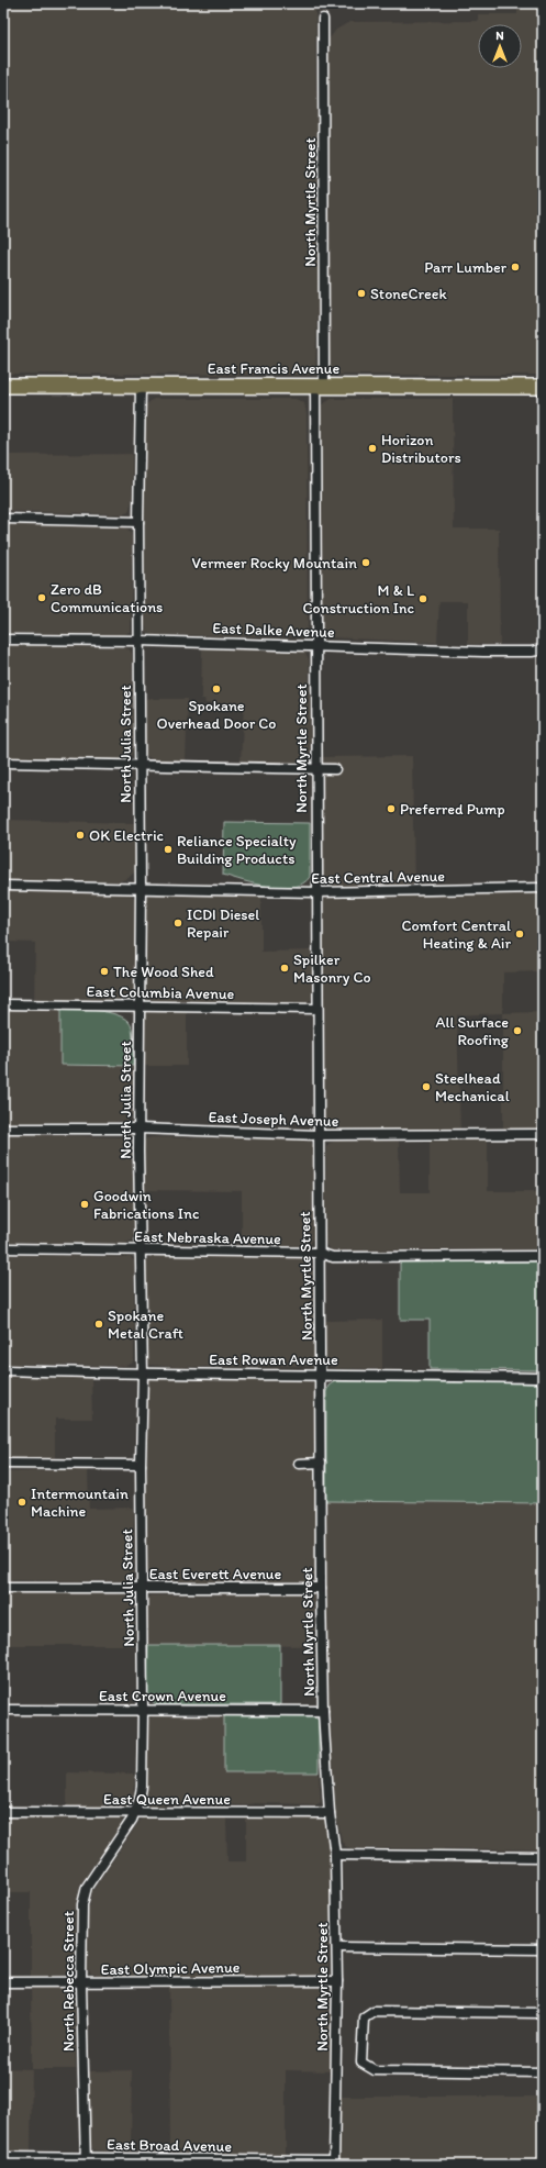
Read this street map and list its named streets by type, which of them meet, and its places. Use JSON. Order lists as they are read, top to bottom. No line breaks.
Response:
{"streets":{"main road":["East Francis Avenue"],"street":["North Myrtle Street","East Dalke Avenue","North Julia Street","East Central Avenue","East Columbia Avenue","East Joseph Avenue","East Nebraska Avenue","East Rowan Avenue","East Everett Avenue","East Crown Avenue","East Queen Avenue","East Olympic Avenue","North Rebecca Street","East Broad Avenue"]},"crossings":[["North Myrtle Street","East Francis Avenue"],["North Myrtle Street","East Dalke Avenue"],["North Myrtle Street","East Central Avenue"],["North Myrtle Street","East Columbia Avenue"],["North Myrtle Street","East Joseph Avenue"],["North Myrtle Street","East Nebraska Avenue"],["North Myrtle Street","East Rowan Avenue"],["North Myrtle Street","East Everett Avenue"],["North Myrtle Street","East Crown Avenue"],["North Myrtle Street","East Queen Avenue"],["North Myrtle Street","East Olympic Avenue"],["North Myrtle Street","East Broad Avenue"],["East Francis Avenue","North Julia Street"],["East Dalke Avenue","North Julia Street"],["North Julia Street","East Central Avenue"],["North Julia Street","East Columbia Avenue"],["North Julia Street","East Joseph Avenue"],["North Julia Street","East Nebraska Avenue"],["North Julia Street","East Rowan Avenue"],["North Julia Street","East Everett Avenue"],["North Julia Street","East Crown Avenue"],["North Julia Street","East Queen Avenue"],["North Julia Street","North Rebecca Street"],["East Queen Avenue","North Rebecca Street"],["East Olympic Avenue","North Rebecca Street"],["North Rebecca Street","East Broad Avenue"]],"places":["Parr Lumber","StoneCreek","Horizon Distributors","Vermeer Rocky Mountain","Zero dB Communications","M & L Construction Inc","Spokane Overhead Door Co","Preferred Pump","OK Electric","Reliance Specialty Building Products","ICDI Diesel Repair","Comfort Central Heating & Air","Spilker Masonry Co","The Wood Shed","All Surface Roofing","Steelhead Mechanical","Goodwin Fabrications Inc","Spokane Metal Craft","Intermountain Machine"],"north":"top"}
